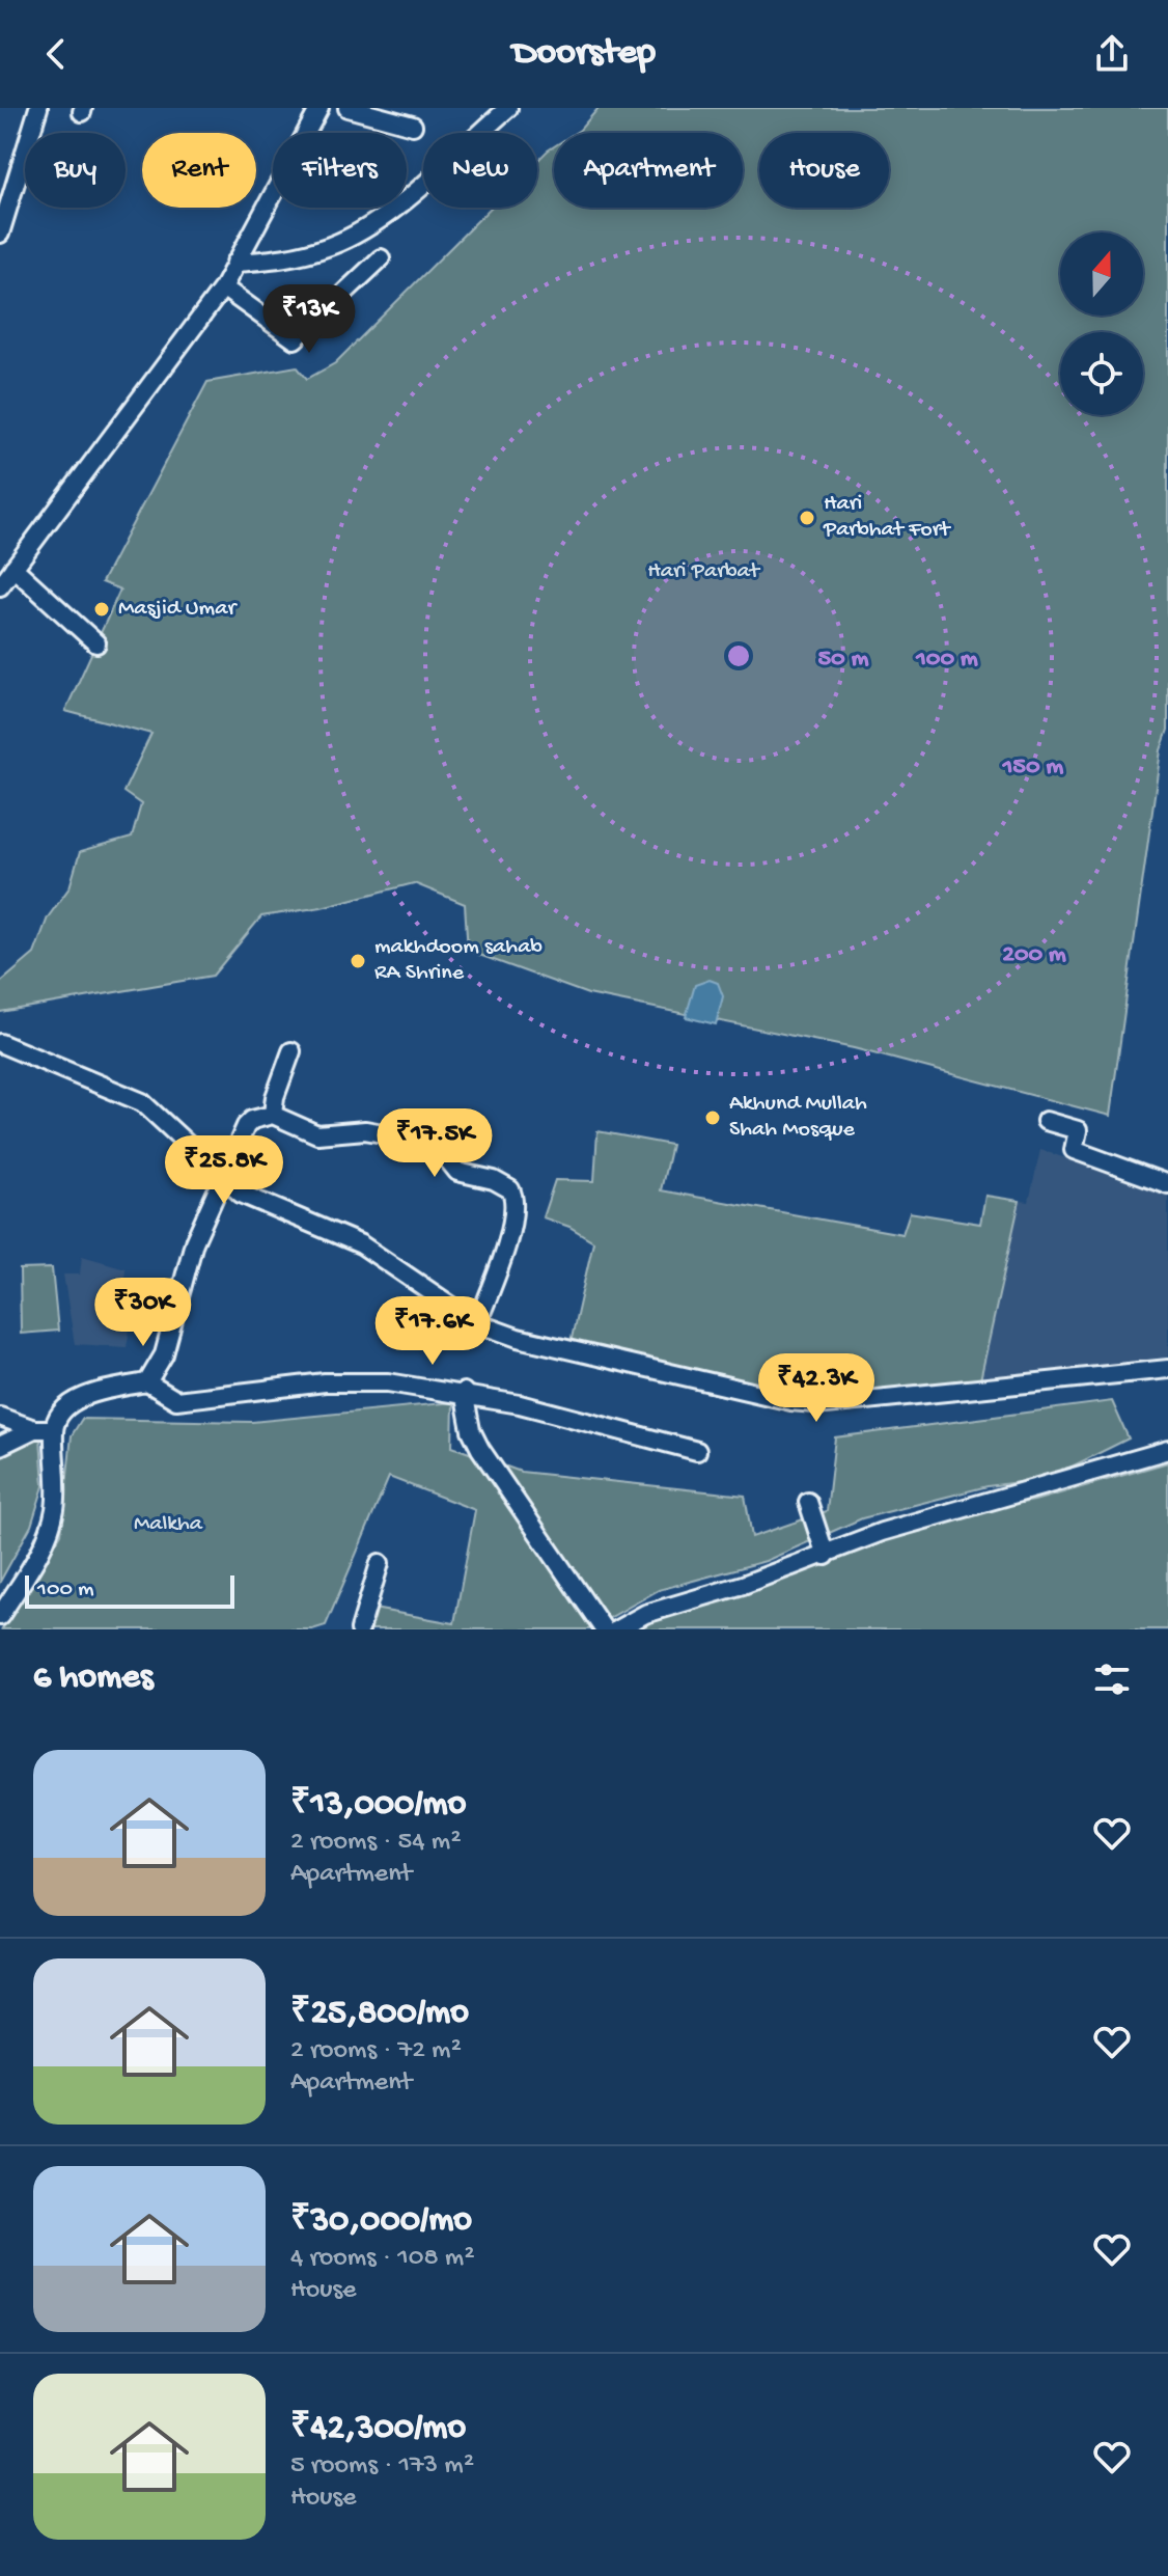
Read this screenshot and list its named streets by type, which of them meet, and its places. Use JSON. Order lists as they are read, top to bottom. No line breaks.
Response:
{"parks":["Hari Parbat","Malkha"],"places":["Hari Parbhat Fort","Masjid Umar","makhdoom sahab RA Shrine","Akhund Mullah Shah Mosque"],"scale_bar":"100 m","north":"top","page":{"header":"Doorstep","chip":["Buy","Rent","Filters","New","Apartment","House"],"price":["₹13K","₹17.5K","₹25.8K","₹30K","₹17.6K","₹42.3K"],"scale":"100 m","heading":"6 homes","list":[{"name":"₹13,000/mo","note":"2 rooms · 54 m² · Apartment"},{"name":"₹25,800/mo","note":"2 rooms · 72 m² · Apartment"},{"name":"₹30,000/mo","note":"4 rooms · 108 m² · House"},{"name":"₹42,300/mo","note":"5 rooms · 173 m² · House"}]},"rings":["50 m","100 m","150 m","200 m"]}
